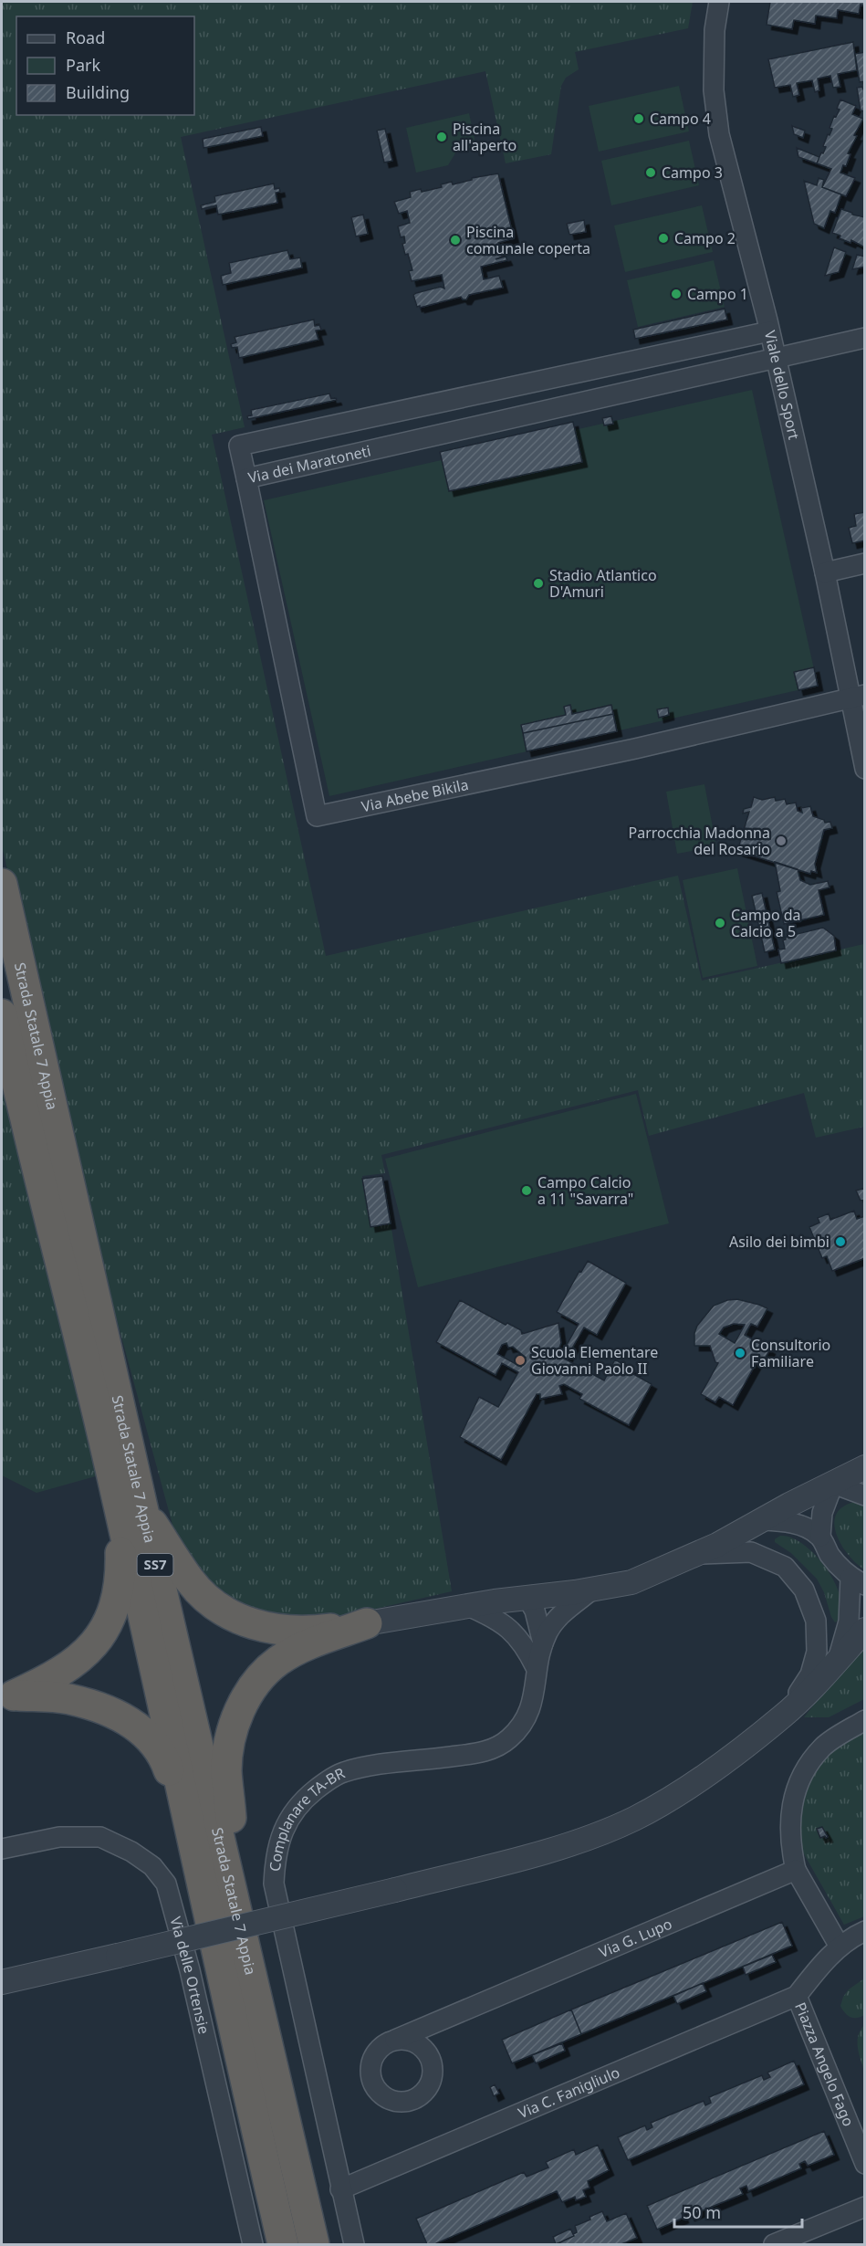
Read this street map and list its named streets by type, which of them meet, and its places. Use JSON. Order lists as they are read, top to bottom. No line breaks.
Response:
{"streets":{"highway":["Strada Statale 7 Appia","SS7"],"street":["Viale dello Sport","Via dei Maratoneti","Via Abebe Bikila","Complanare TA-BR","Via G. Lupo","Via delle Ortensie","Piazza Angelo Fago","Via C. Fanigliulo"]},"crossings":[["Viale dello Sport","Via dei Maratoneti"],["Viale dello Sport","Via Abebe Bikila"],["Via dei Maratoneti","Via Abebe Bikila"],["Complanare TA-BR","Via C. Fanigliulo"],["Piazza Angelo Fago","Via C. Fanigliulo"]],"places":["Campo 4","Piscina all'aperto","Campo 3","Campo 2","Piscina comunale coperta","Campo 1","Stadio Atlantico D'Amuri","Parrocchia Madonna del Rosario","Campo da Calcio a 5","Campo Calcio a 11 \"Savarra\"","Asilo dei bimbi","Consultorio Familiare","Scuola Elementare Giovanni Paolo II"],"legend":["Road","Park","Building"],"scale_bar":"50 m"}
